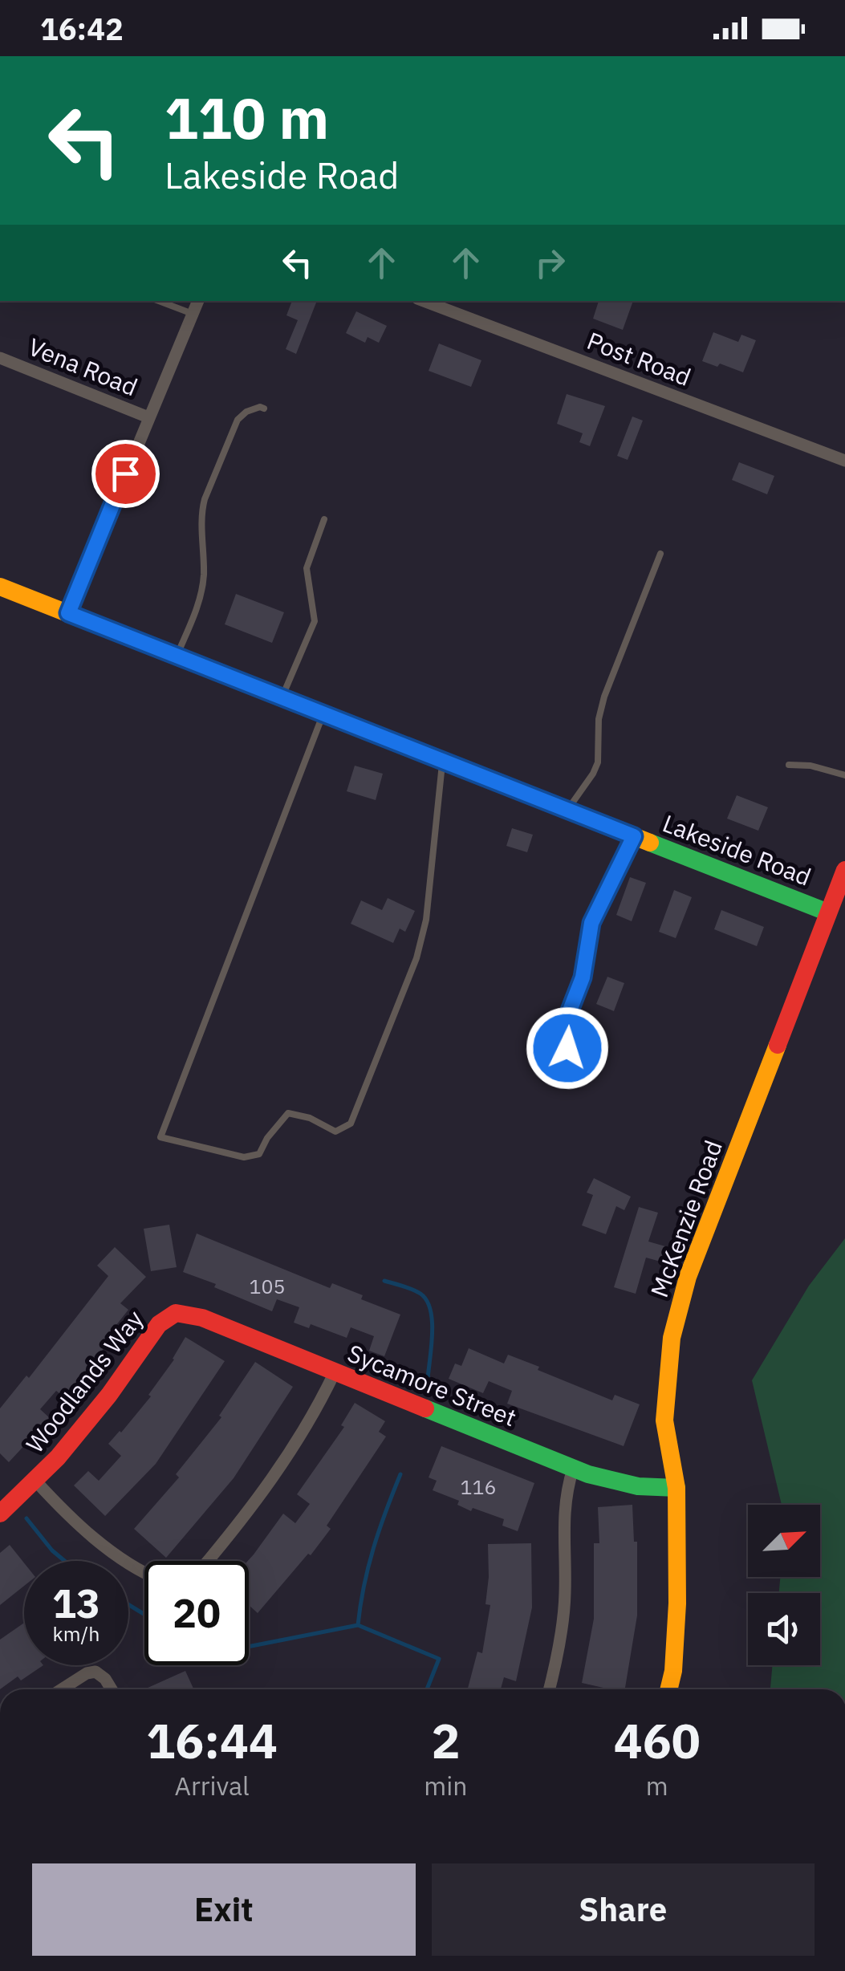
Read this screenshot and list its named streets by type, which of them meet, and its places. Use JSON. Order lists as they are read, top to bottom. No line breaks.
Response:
{"streets":{"street":["Post Road","Vena Road","Lakeside Road","McKenzie Road","Woodlands Way","Sycamore Street"]},"crossings":[["Lakeside Road","McKenzie Road"],["McKenzie Road","Sycamore Street"],["Woodlands Way","Sycamore Street"]],"house_numbers":["105","116"],"north":"top right","page":{"status":"16:42","turn":["110 m","Lakeside Road"],"speed":"13 km/h","limit":"20","eta":["16:44","Arrival","2","min","460","m"],"buttons":["Exit","Share"]}}
